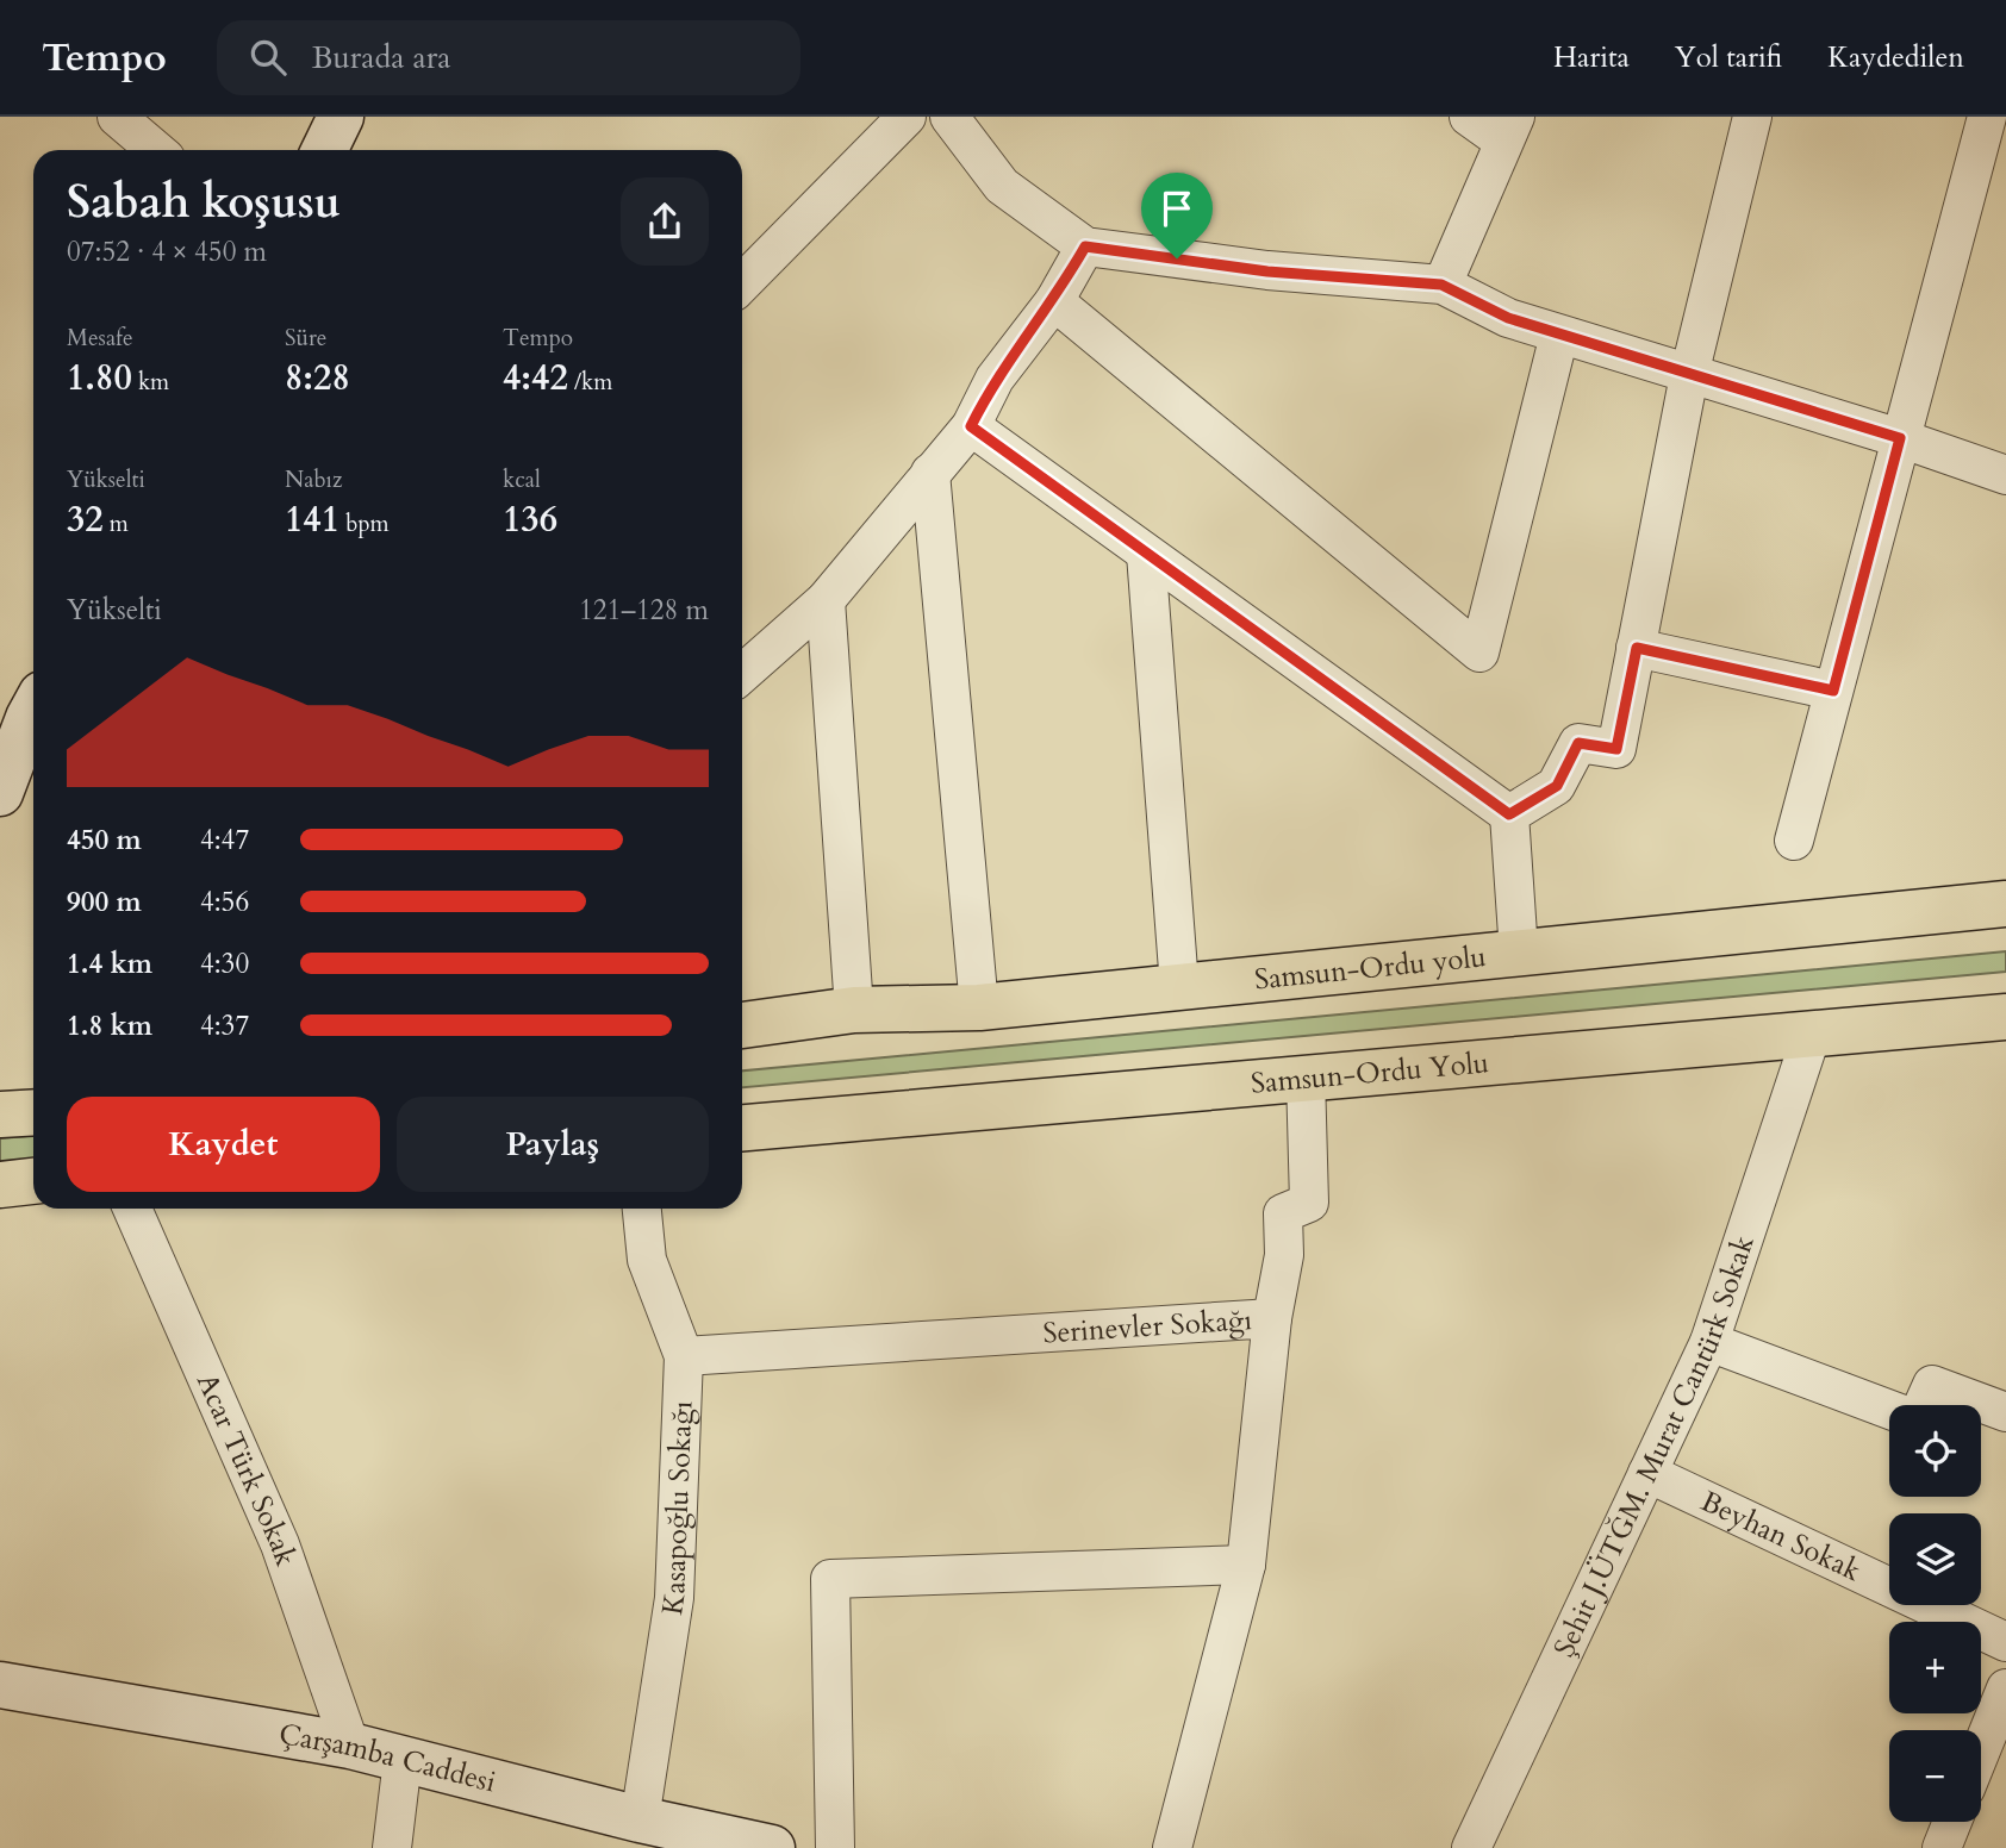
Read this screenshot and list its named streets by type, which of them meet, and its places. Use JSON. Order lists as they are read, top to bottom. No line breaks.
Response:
{"streets":{"highway":["Samsun-Ordu yolu","Samsun-Ordu Yolu"],"main road":["Çarşamba Caddesi"],"street":["Serinevler Sokağı","Şehit J.ÜTĞM. Murat Cantürk Sokak","Acar Türk Sokak","Kasapoğlu Sokağı","Beyhan Sokak"]},"crossings":[["Samsun-Ordu Yolu","Şehit J.ÜTĞM. Murat Cantürk Sokak"],["Serinevler Sokağı","Kasapoğlu Sokağı"],["Şehit J.ÜTĞM. Murat Cantürk Sokak","Beyhan Sokak"],["Acar Türk Sokak","Çarşamba Caddesi"],["Kasapoğlu Sokağı","Çarşamba Caddesi"]],"page":{"header":"Tempo","search":"Burada ara","nav":["Harita","Yol tarifi","Kaydedilen"],"heading":["Sabah koşusu","07:52 · 4 × 450 m"],"stats":[["Mesafe","1.80 km"],["Süre","8:28"],["Tempo","4:42 /km"],["Yükselti","32 m"],["Nabız","141 bpm"],["kcal","136"]],"chart":["Yükselti","121–128 m"],"list":[{"name":"450 m","note":"4:47"},{"name":"900 m","note":"4:56"},{"name":"1.4 km","note":"4:30"},{"name":"1.8 km","note":"4:37"}],"buttons":["Kaydet","Paylaş"],"map_buttons":["+","−"]}}
